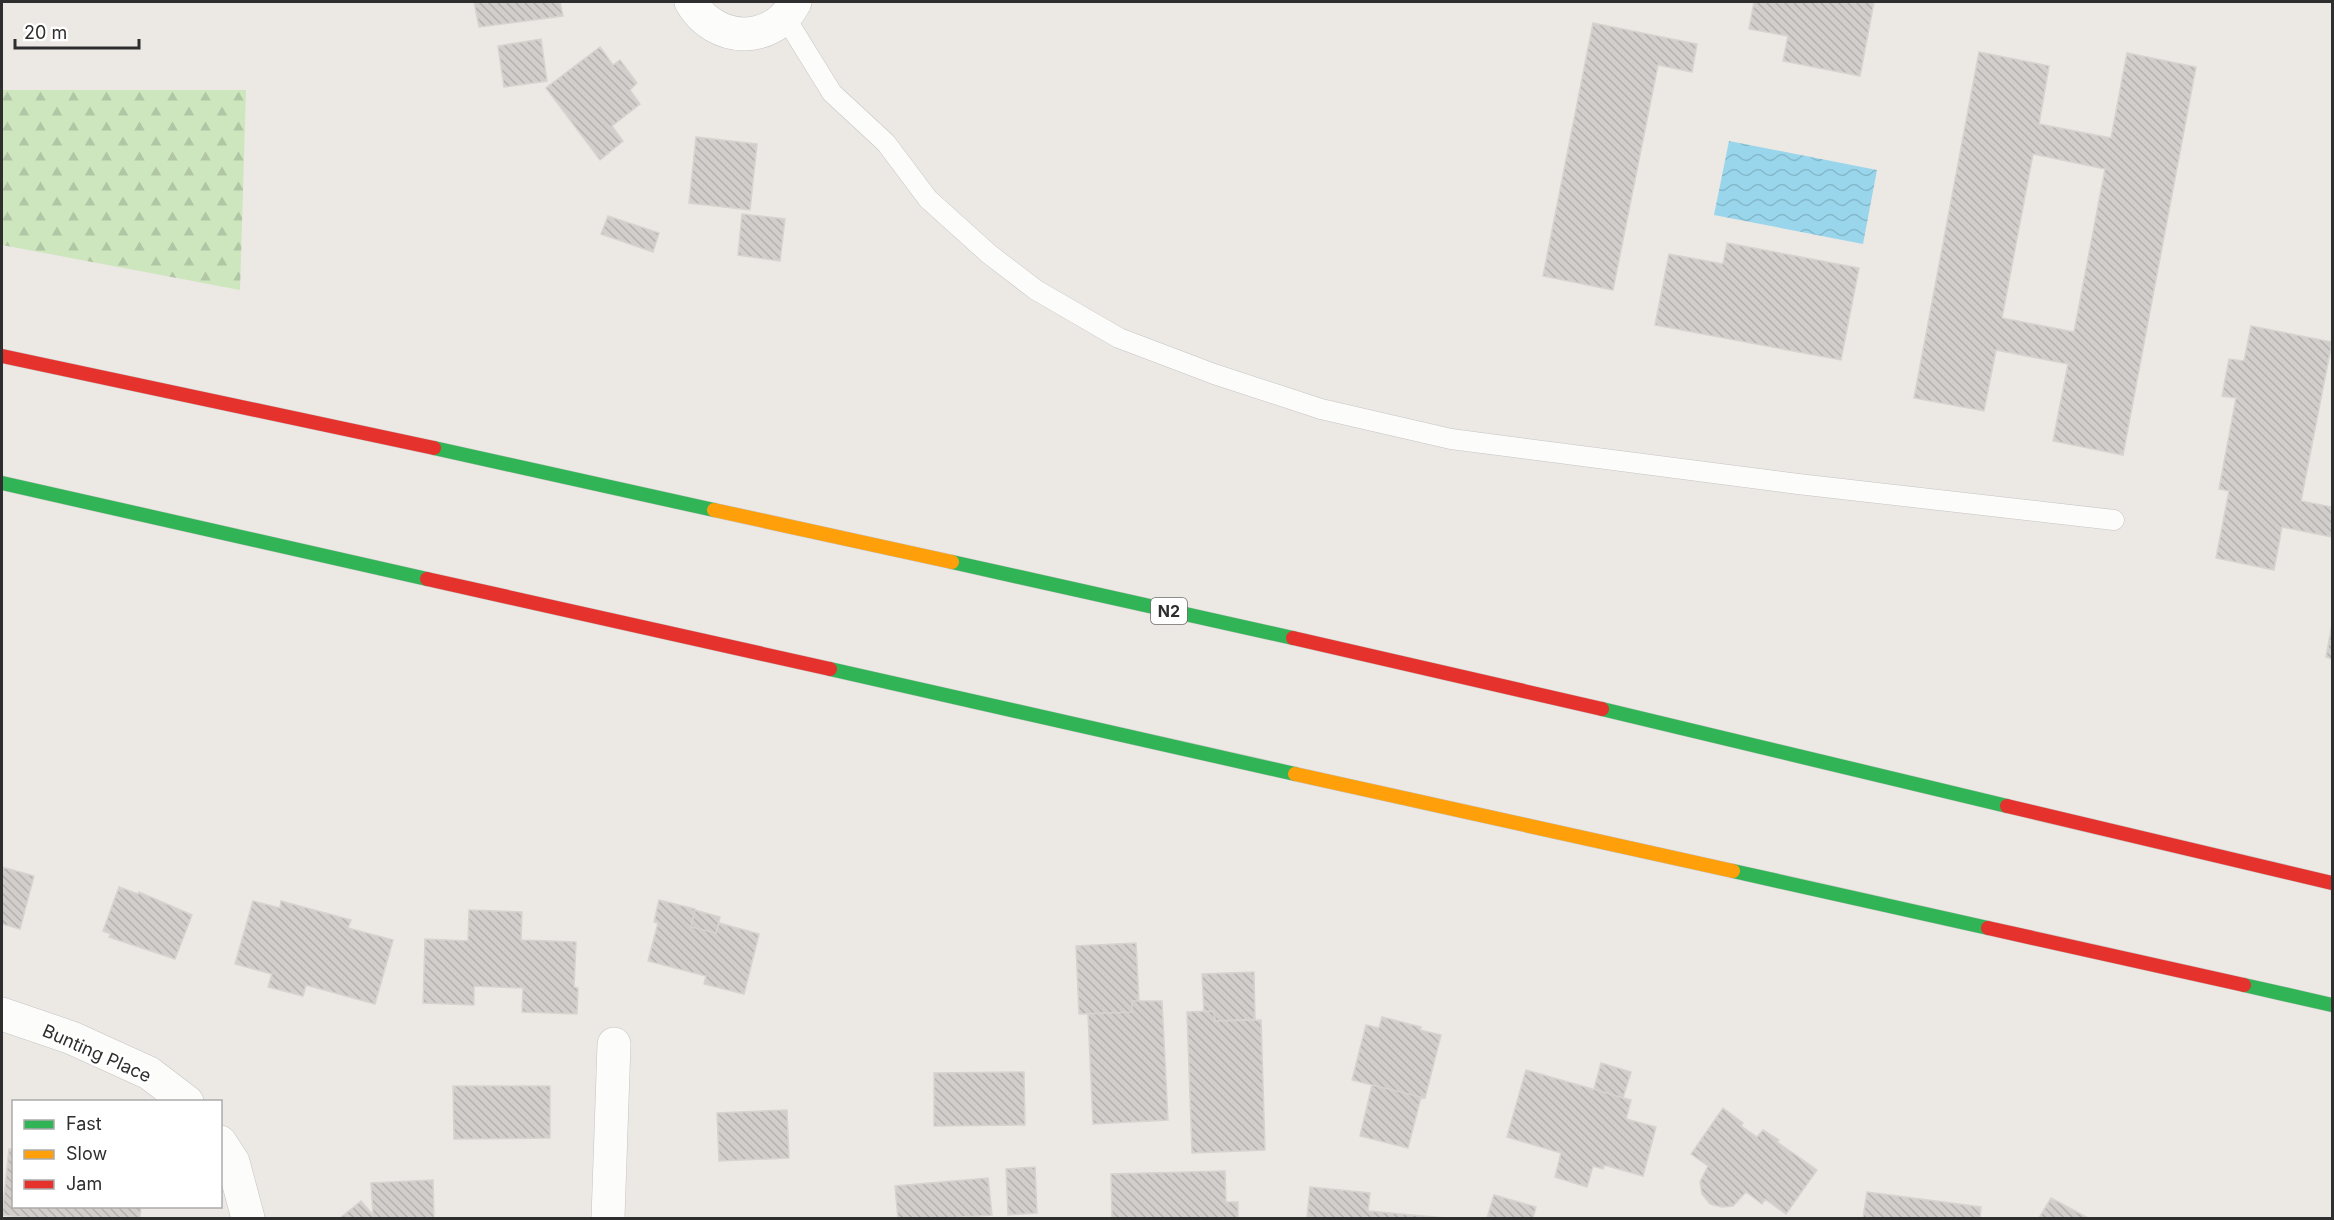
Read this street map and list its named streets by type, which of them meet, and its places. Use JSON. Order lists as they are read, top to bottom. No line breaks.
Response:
{"streets":{"highway":["N2"],"street":["Bunting Place"]},"legend":["Fast","Slow","Jam"],"scale_bar":"20 m"}
